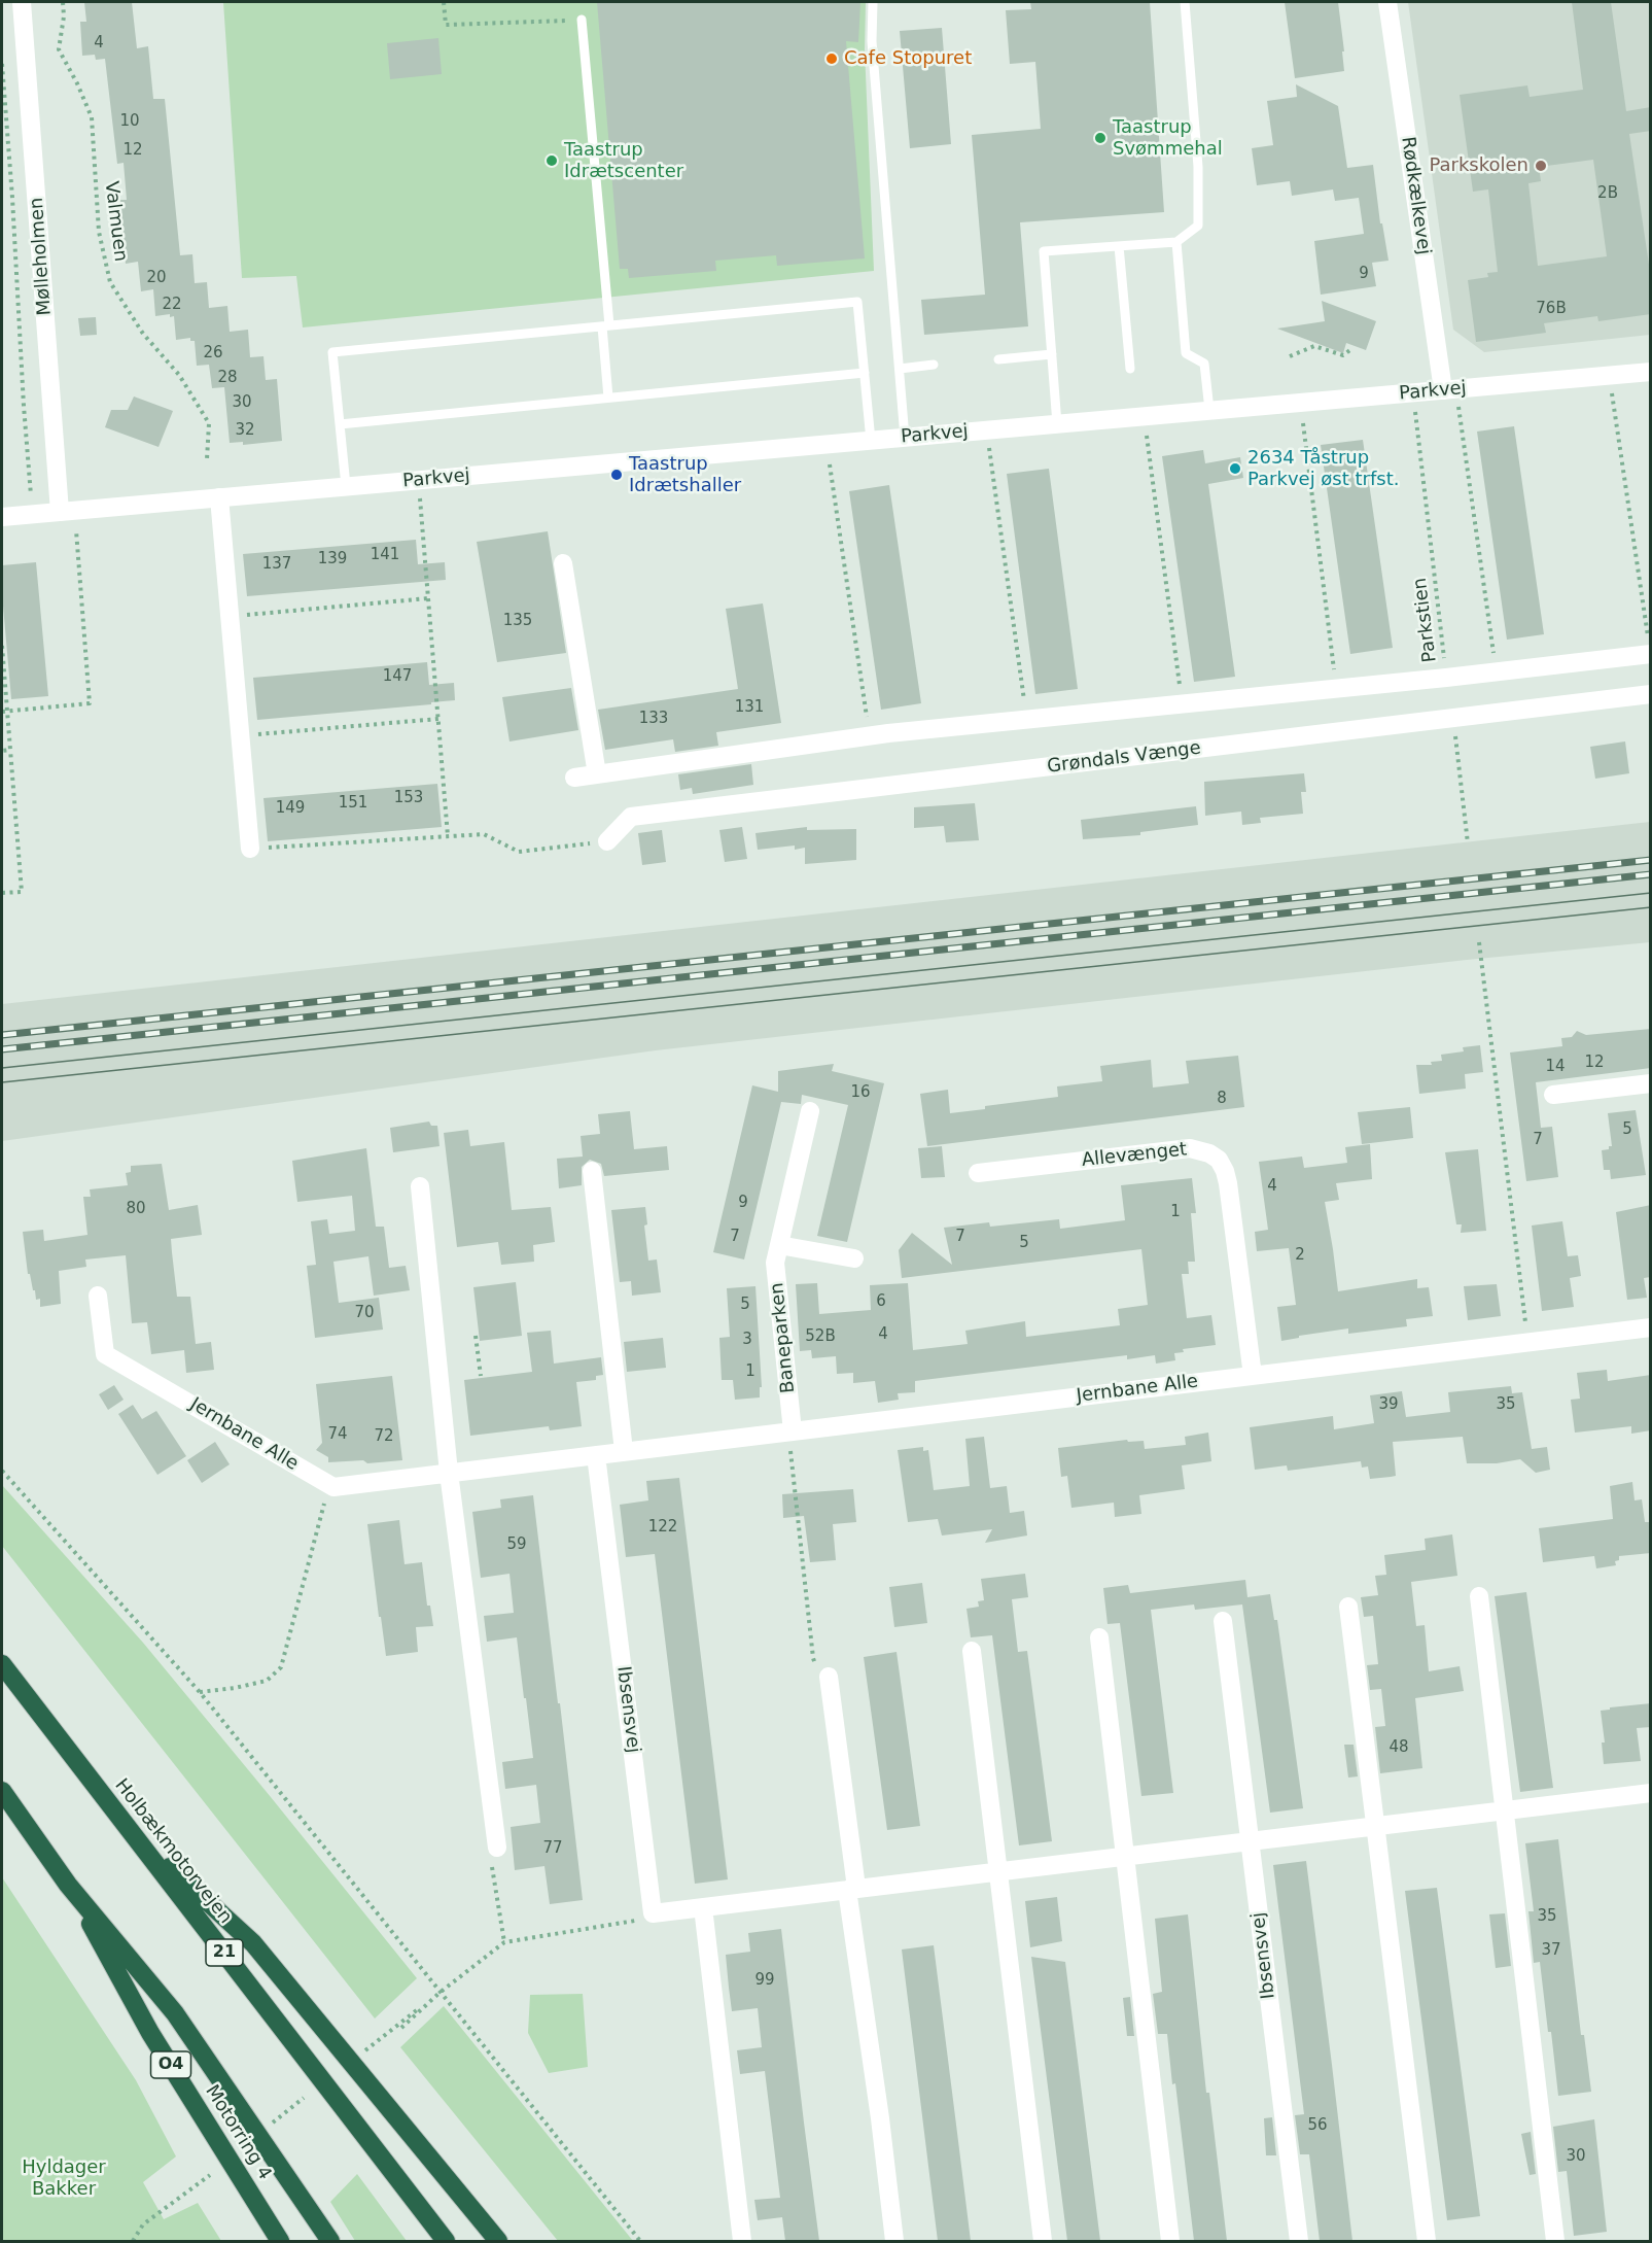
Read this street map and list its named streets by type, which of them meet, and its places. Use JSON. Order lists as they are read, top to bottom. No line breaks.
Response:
{"streets":{"highway":["Holbækmotorvejen","21","O4","Motorring 4"],"street":["Rødkælkevej","Mølleholmen","Parkvej","Grøndals Vænge","Allevænget","Baneparken","Jernbane Alle","Ibsensvej"],"path":["Valmuen","Parkstien"]},"crossings":[["Rødkælkevej","Parkvej"],["Mølleholmen","Parkvej"],["Parkvej","Parkstien"],["Allevænget","Jernbane Alle"],["Baneparken","Jernbane Alle"],["Jernbane Alle","Ibsensvej"]],"parks":["Hyldager Bakker"],"places":["Cafe Stopuret","Taastrup Svømmehal","Taastrup Idrætscenter","Parkskolen","2634 Tåstrup Parkvej øst trfst.","Taastrup Idrætshaller"],"house_numbers":["4","10","12","2B","9","20","22","76B","26","28","30","32","141","139","137","135","147","131","133","153","151","149","12","14","16","8","5","7","4","9","80","1","7","7","5","2","6","5","70","4","52B","3","1","39","35","74","72","122","59","48","77","35","37","99","56","30"]}
